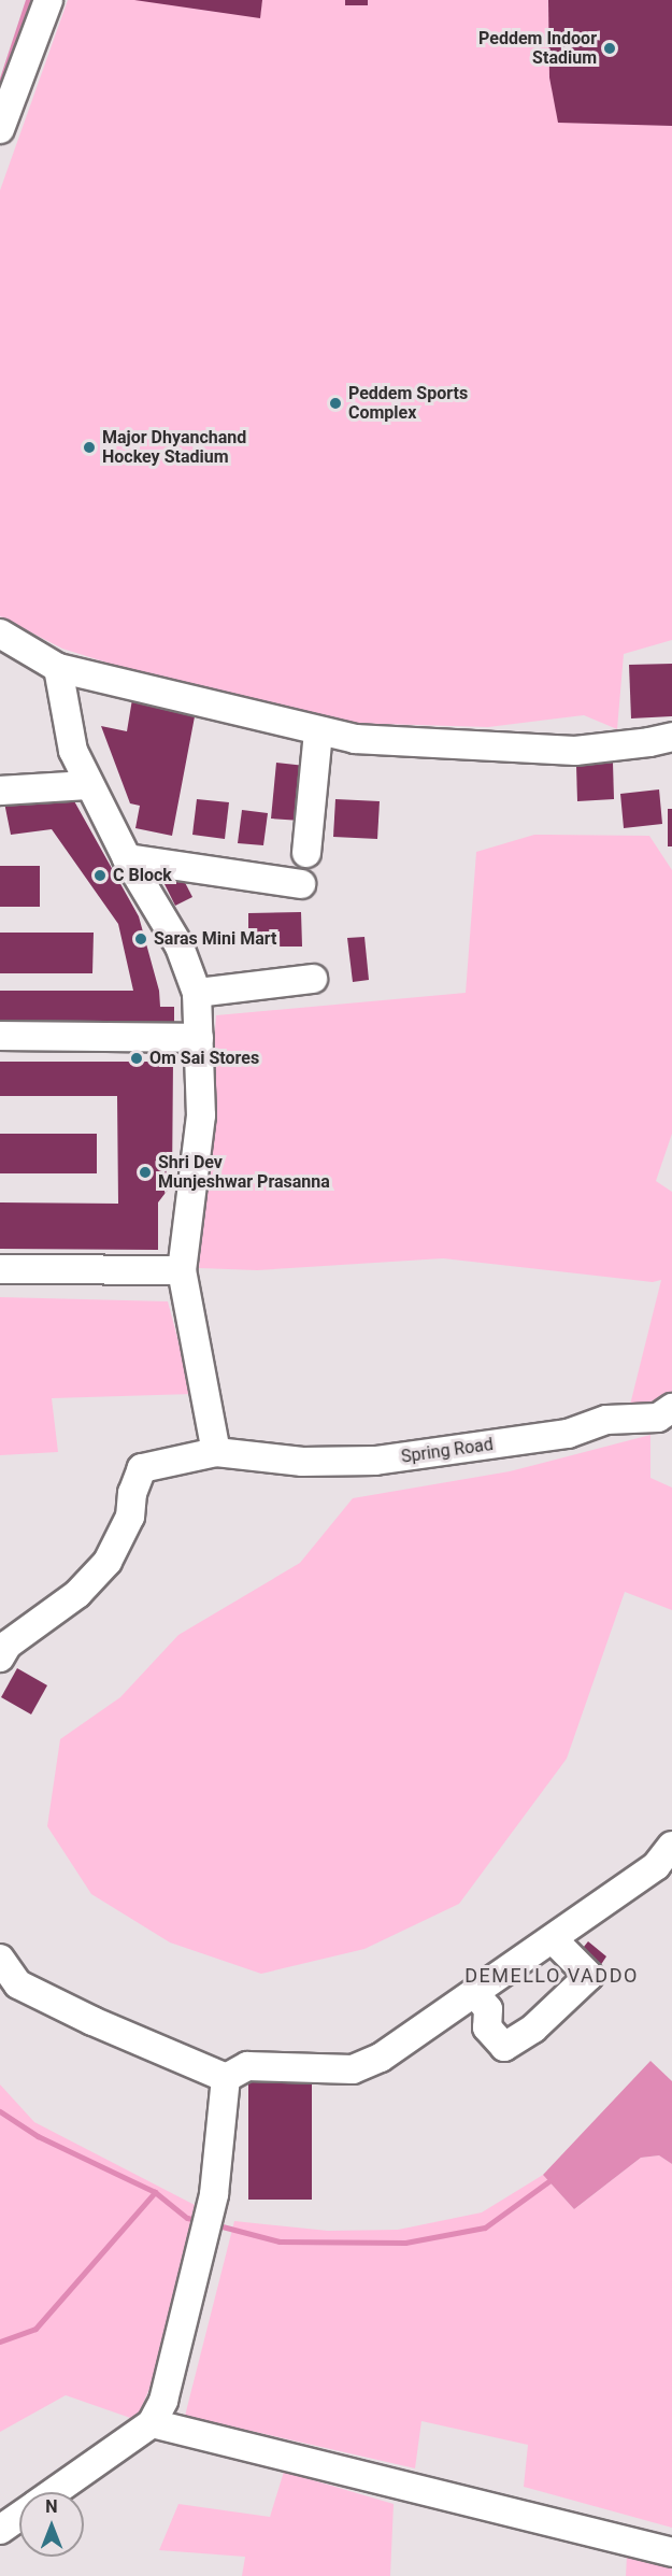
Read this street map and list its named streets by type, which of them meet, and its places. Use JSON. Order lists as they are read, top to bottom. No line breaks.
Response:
{"streets":{"street":["Spring Road"]},"districts":["DEMELLO VADDO"],"places":["Peddem Indoor Stadium","Peddem Sports Complex","Major Dhyanchand Hockey Stadium","C Block","Saras Mini Mart","Om Sai Stores","Shri Dev Munjeshwar Prasanna"],"north":"top"}
